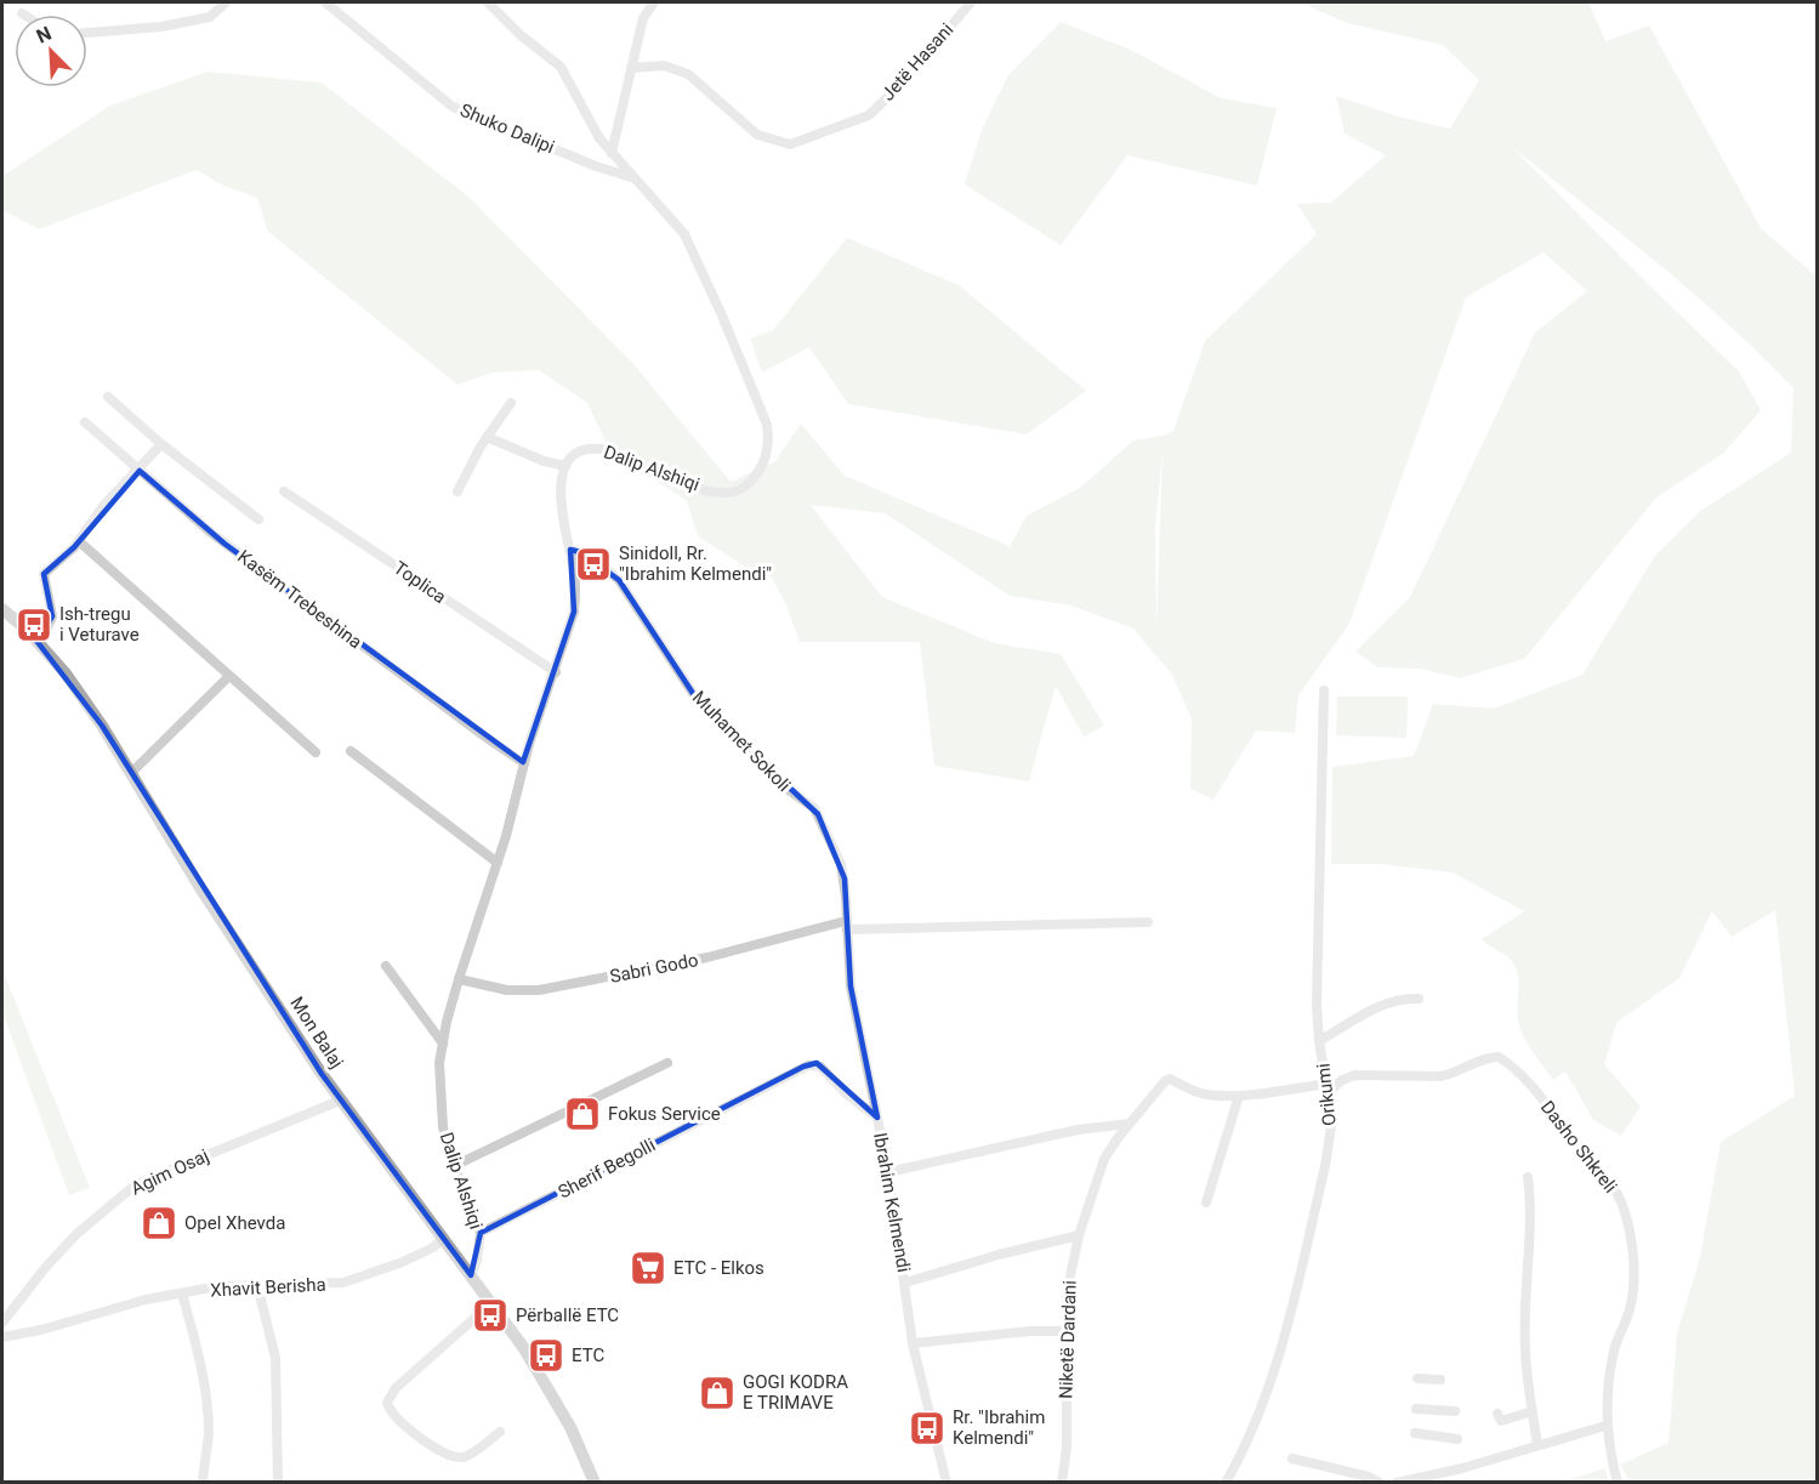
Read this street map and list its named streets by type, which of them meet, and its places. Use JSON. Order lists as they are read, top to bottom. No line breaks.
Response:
{"streets":{"main road":["Mon Balaj"],"street":["Jetë Hasani","Shuko Dalipi","Dalip Alshiqi","Toplica","Kasëm Trebeshina","Muhamet Sokoli","Sabri Godo","Orikumi","Dasho Shkreli","Sherif Begolli","Agim Osaj","Ibrahim Kelmendi","Xhavit Berisha","Niketë Dardani"]},"crossings":[["Shuko Dalipi","Dalip Alshiqi"],["Dalip Alshiqi","Toplica"],["Dalip Alshiqi","Kasëm Trebeshina"],["Dalip Alshiqi","Muhamet Sokoli"],["Dalip Alshiqi","Sabri Godo"],["Dalip Alshiqi","Mon Balaj"],["Dalip Alshiqi","Sherif Begolli"],["Muhamet Sokoli","Sabri Godo"],["Muhamet Sokoli","Ibrahim Kelmendi"],["Sabri Godo","Ibrahim Kelmendi"],["Mon Balaj","Agim Osaj"],["Mon Balaj","Xhavit Berisha"],["Orikumi","Dasho Shkreli"],["Sherif Begolli","Ibrahim Kelmendi"]],"places":{"bus stop":["Sinidoll, Rr. \"Ibrahim Kelmendi\"","Ish-tregu i Veturave","Përballë ETC","ETC","Rr. \"Ibrahim Kelmendi\""],"shop":["Fokus Service","Opel Xhevda","GOGI KODRA E TRIMAVE"],"supermarket":["ETC - Elkos"]},"north":"top left"}
